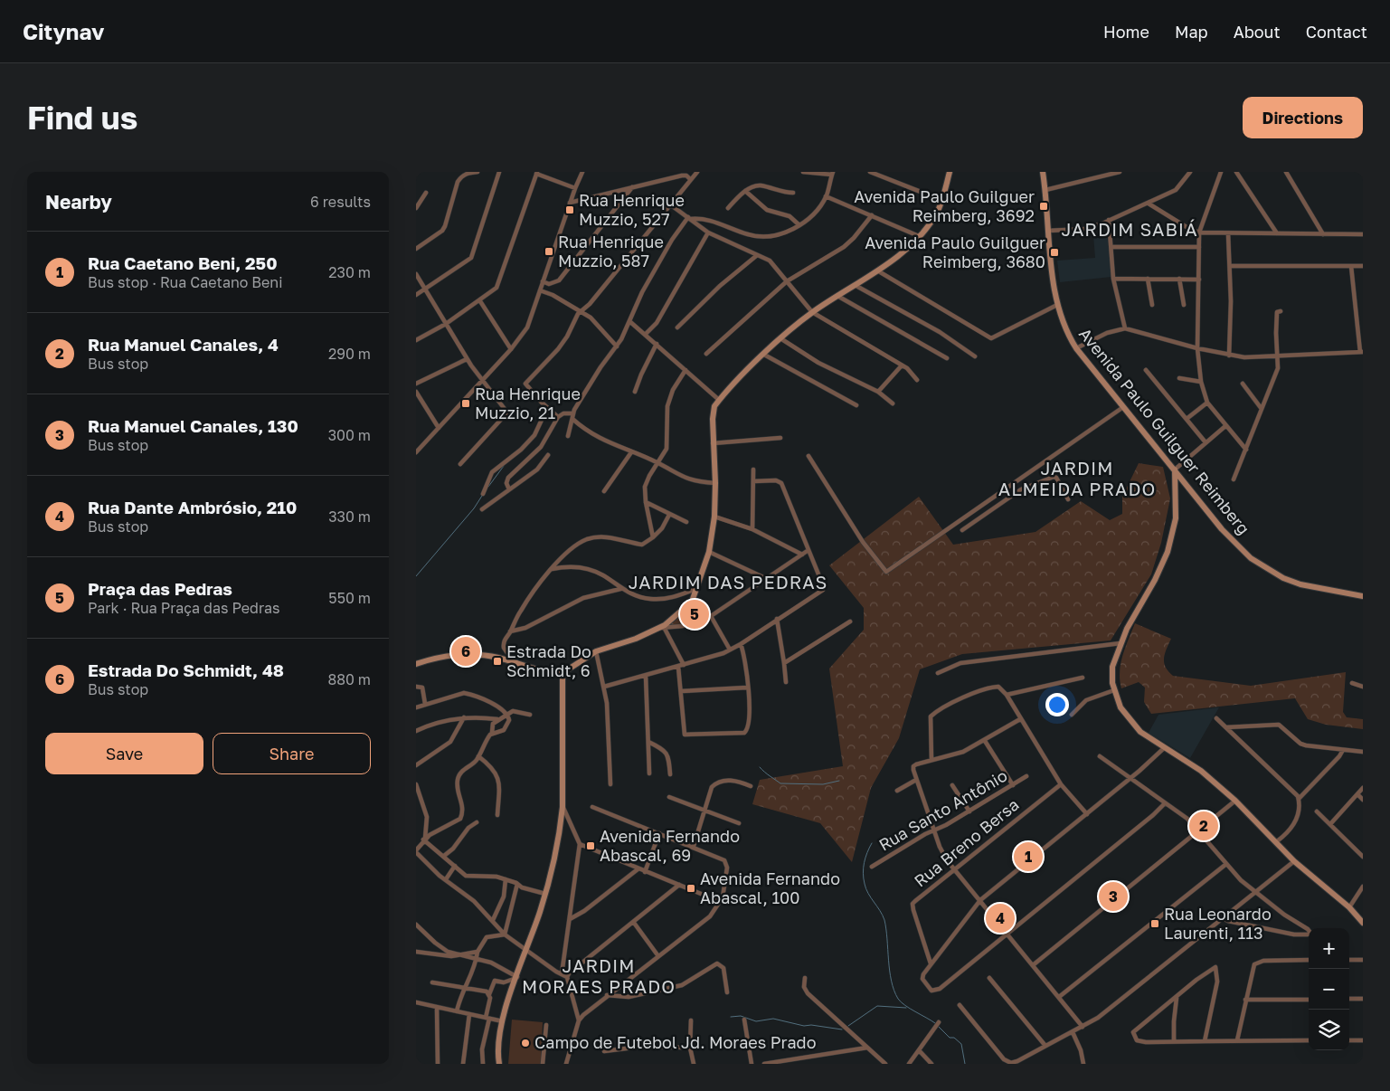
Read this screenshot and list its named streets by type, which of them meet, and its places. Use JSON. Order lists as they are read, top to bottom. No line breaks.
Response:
{"streets":{"main road":["Avenida Paulo Guilguer Reimberg"],"street":["Rua Santo Antônio","Rua Breno Bersa"]},"districts":["JARDIM SABIÁ","JARDIM ALMEIDA PRADO","JARDIM DAS PEDRAS","JARDIM MORAES PRADO"],"places":{"transit":["Avenida Paulo Guilguer Reimberg, 3692","Rua Henrique Muzzio, 527","Rua Henrique Muzzio, 587","Avenida Paulo Guilguer Reimberg, 3680","Rua Henrique Muzzio, 21","Estrada Do Schmidt, 6","Avenida Fernando Abascal, 69","Avenida Fernando Abascal, 100","Rua Leonardo Laurenti, 113"],"other":["Campo de Futebol Jd. Moraes Prado"]},"page":{"header":"Citynav","nav":["Home","Map","About","Contact"],"buttons":["Directions",["Save","Share"]],"title":"Find us","heading":["Nearby","6 results"],"list":[{"mark":"1","name":"Rua Caetano Beni, 250","note":"Bus stop · Rua Caetano Beni","value":"230 m"},{"mark":"2","name":"Rua Manuel Canales, 4","note":"Bus stop","value":"290 m"},{"mark":"3","name":"Rua Manuel Canales, 130","note":"Bus stop","value":"300 m"},{"mark":"4","name":"Rua Dante Ambrósio, 210","note":"Bus stop","value":"330 m"},{"mark":"5","name":"Praça das Pedras","note":"Park · Rua Praça das Pedras","value":"550 m"},{"mark":"6","name":"Estrada Do Schmidt, 48","note":"Bus stop","value":"880 m"}],"pins":["5","6","2","1","3","4"],"map_buttons":["+","−"]}}
